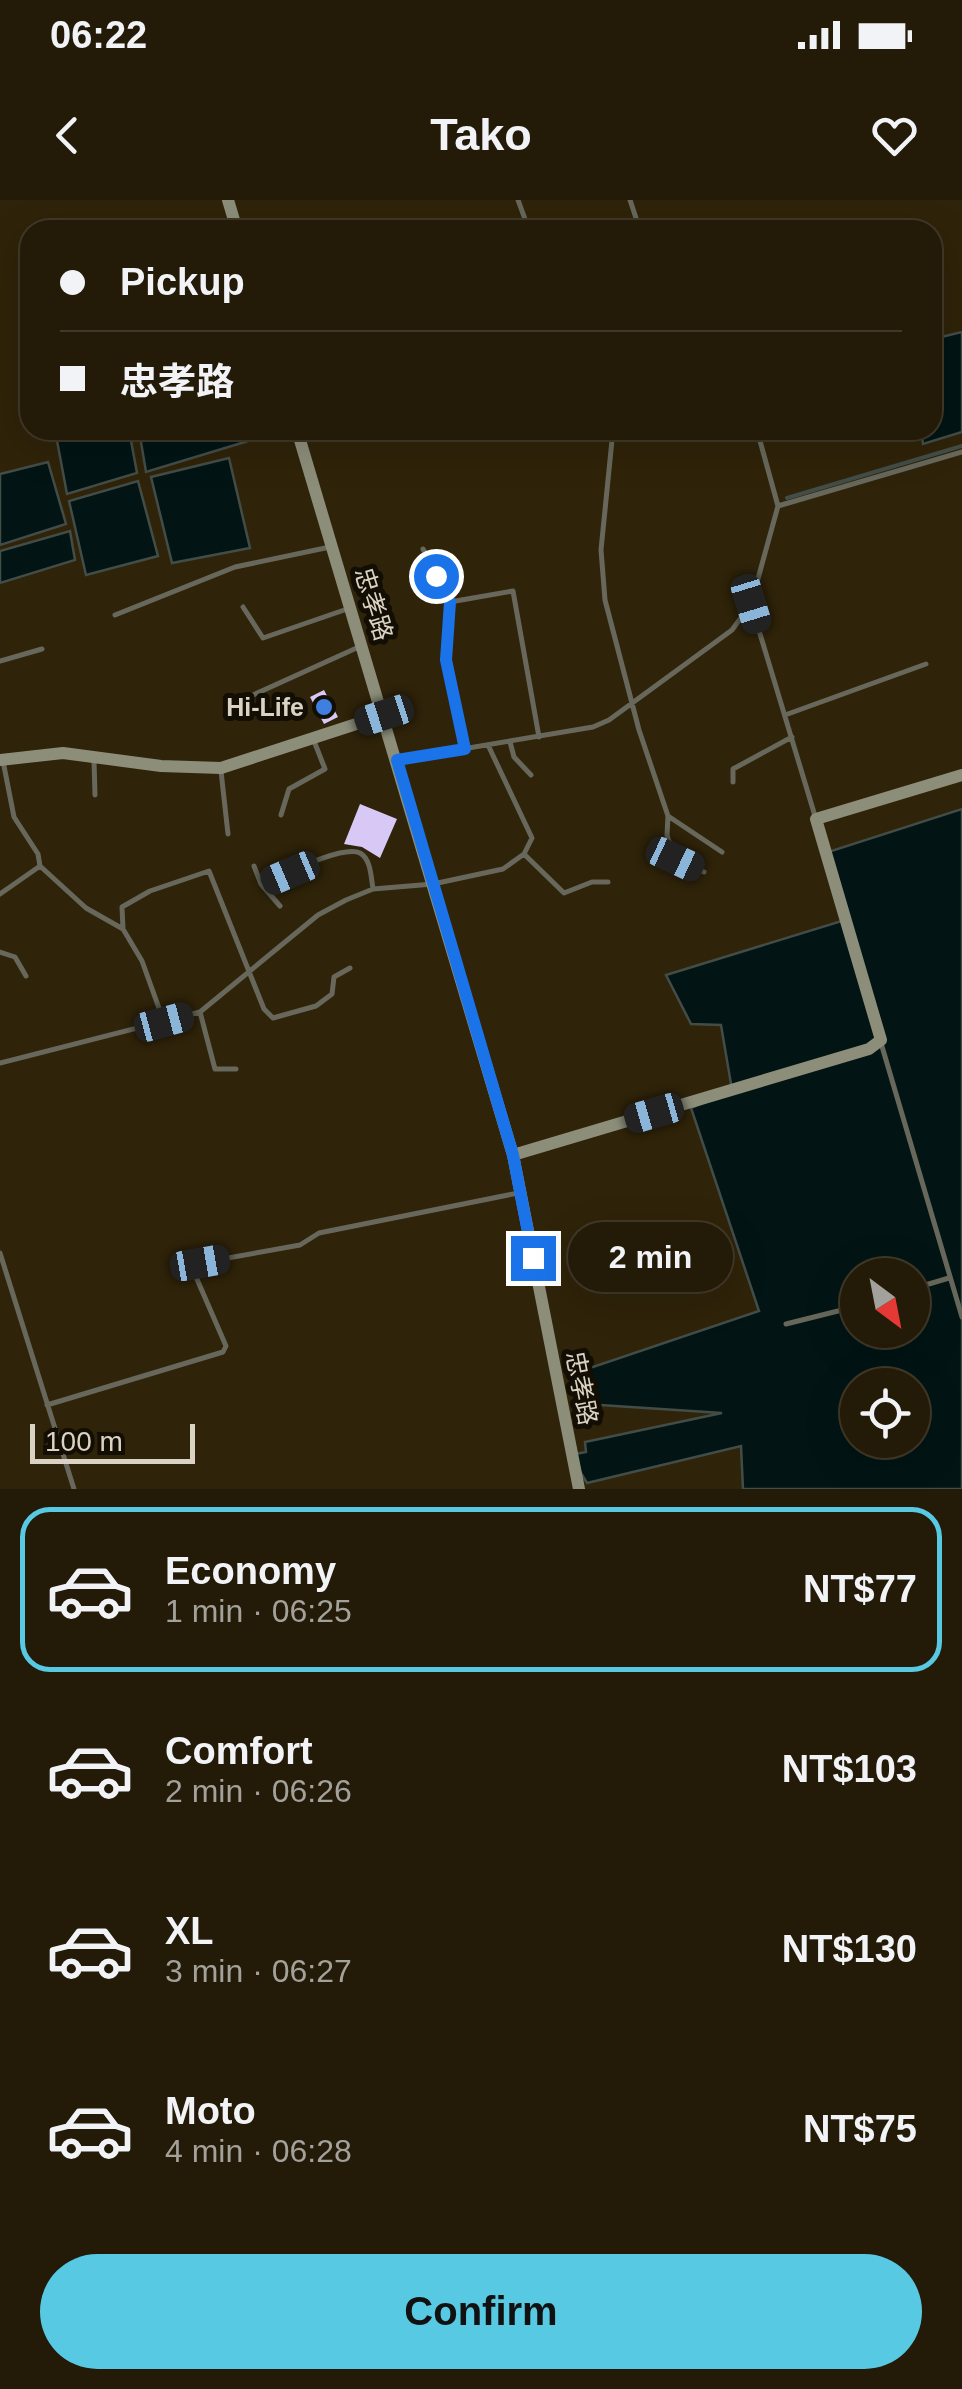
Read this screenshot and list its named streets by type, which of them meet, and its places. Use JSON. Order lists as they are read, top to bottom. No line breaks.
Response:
{"streets":{"street":["忠孝路"]},"places":["Hi-Life"],"scale_bar":"100 m","north":"bottom right","page":{"status":"06:22","header":"Tako","banner":["Pickup","忠孝路"],"bubble":"2 min","scale":"100 m","list":[{"name":"Economy","note":"1 min · 06:25","value":"NT$77"},{"name":"Comfort","note":"2 min · 06:26","value":"NT$103"},{"name":"XL","note":"3 min · 06:27","value":"NT$130"},{"name":"Moto","note":"4 min · 06:28","value":"NT$75"}],"buttons":"Confirm"}}
